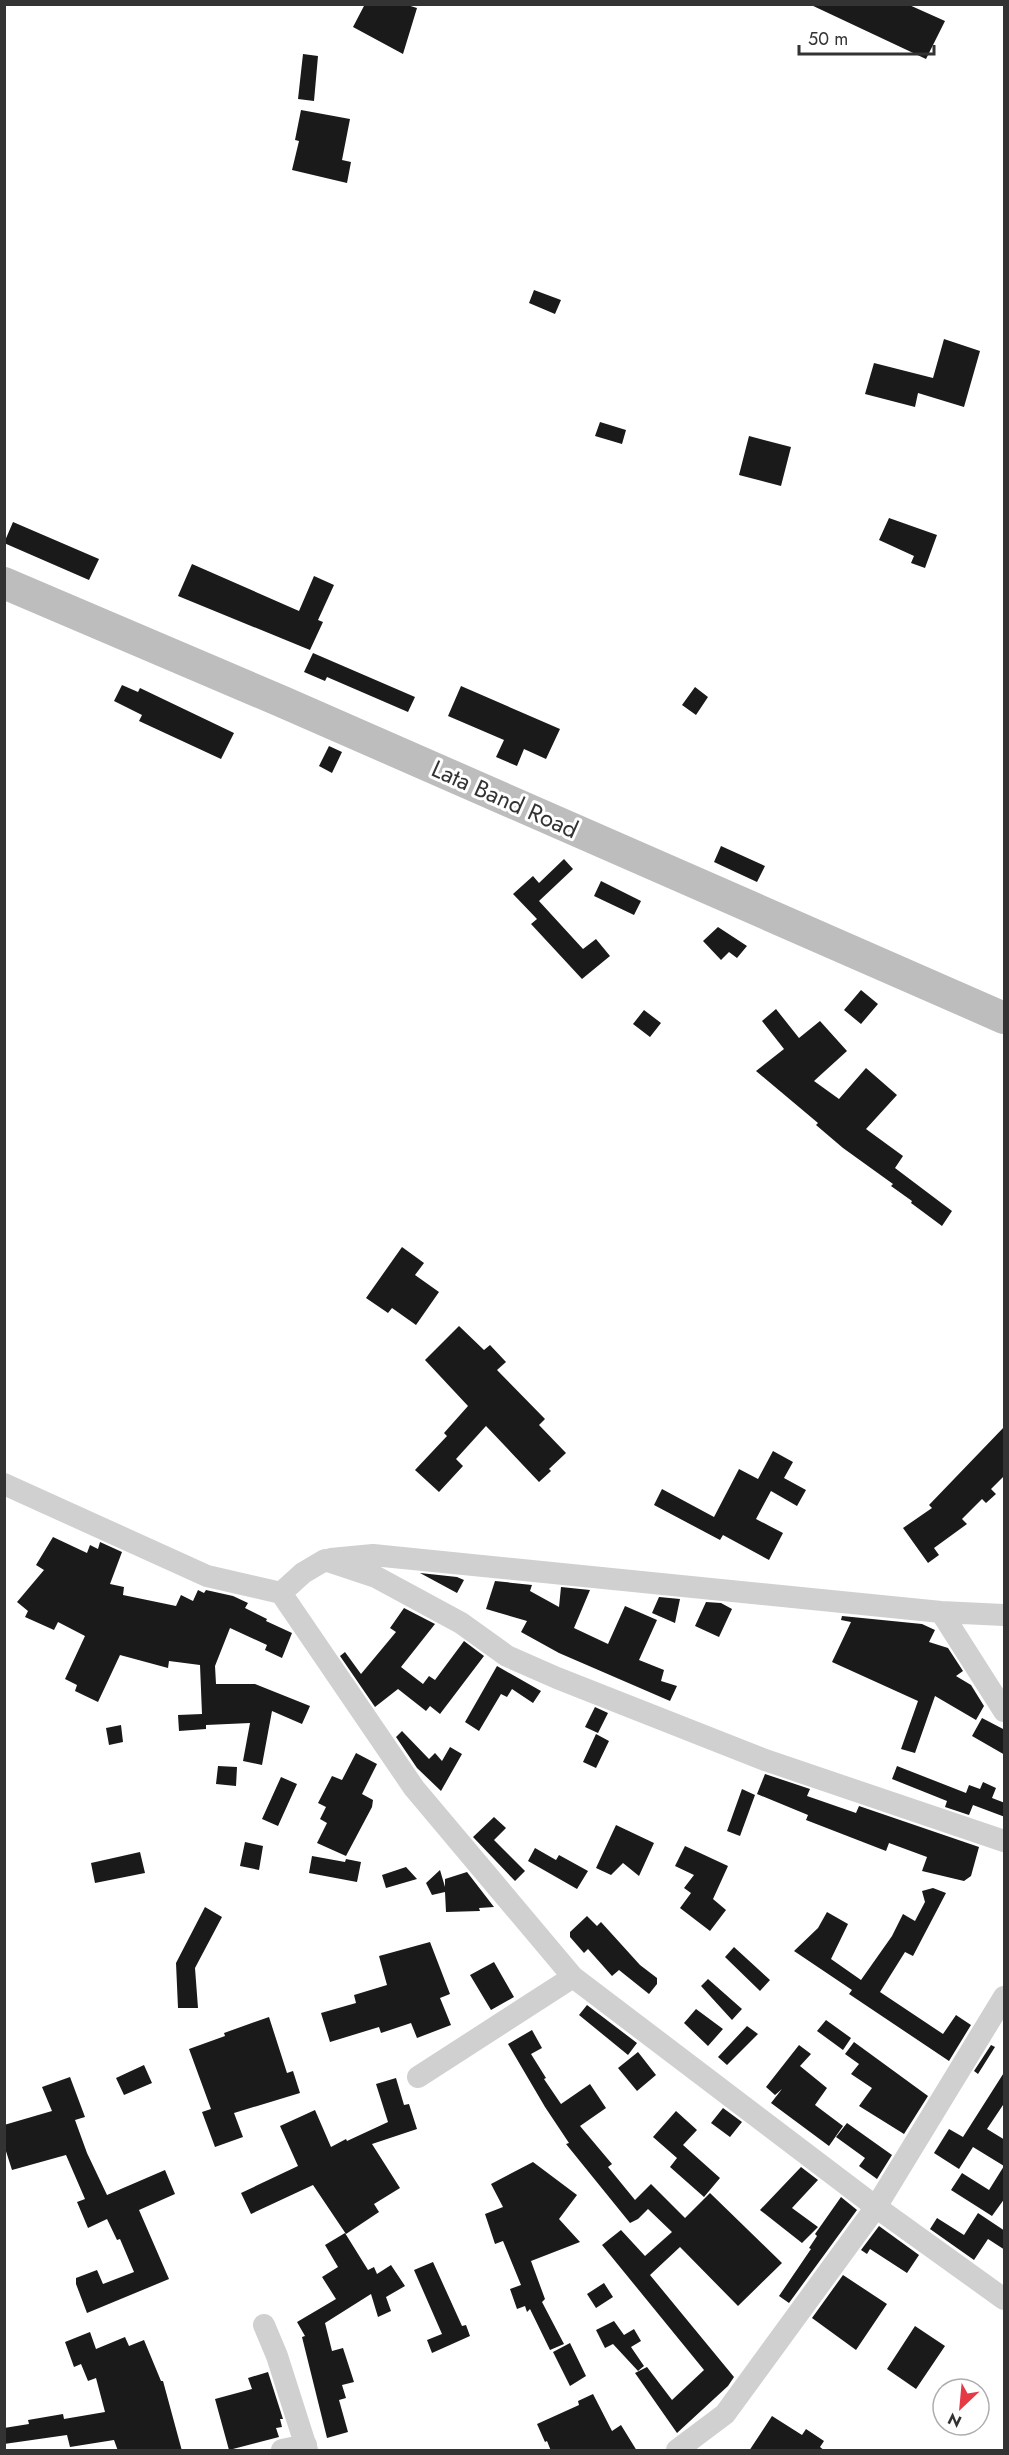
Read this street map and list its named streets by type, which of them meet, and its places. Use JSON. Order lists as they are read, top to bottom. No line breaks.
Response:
{"streets":{"main road":["Lata Band Road"]},"scale_bar":"50 m","north":"bottom left"}
